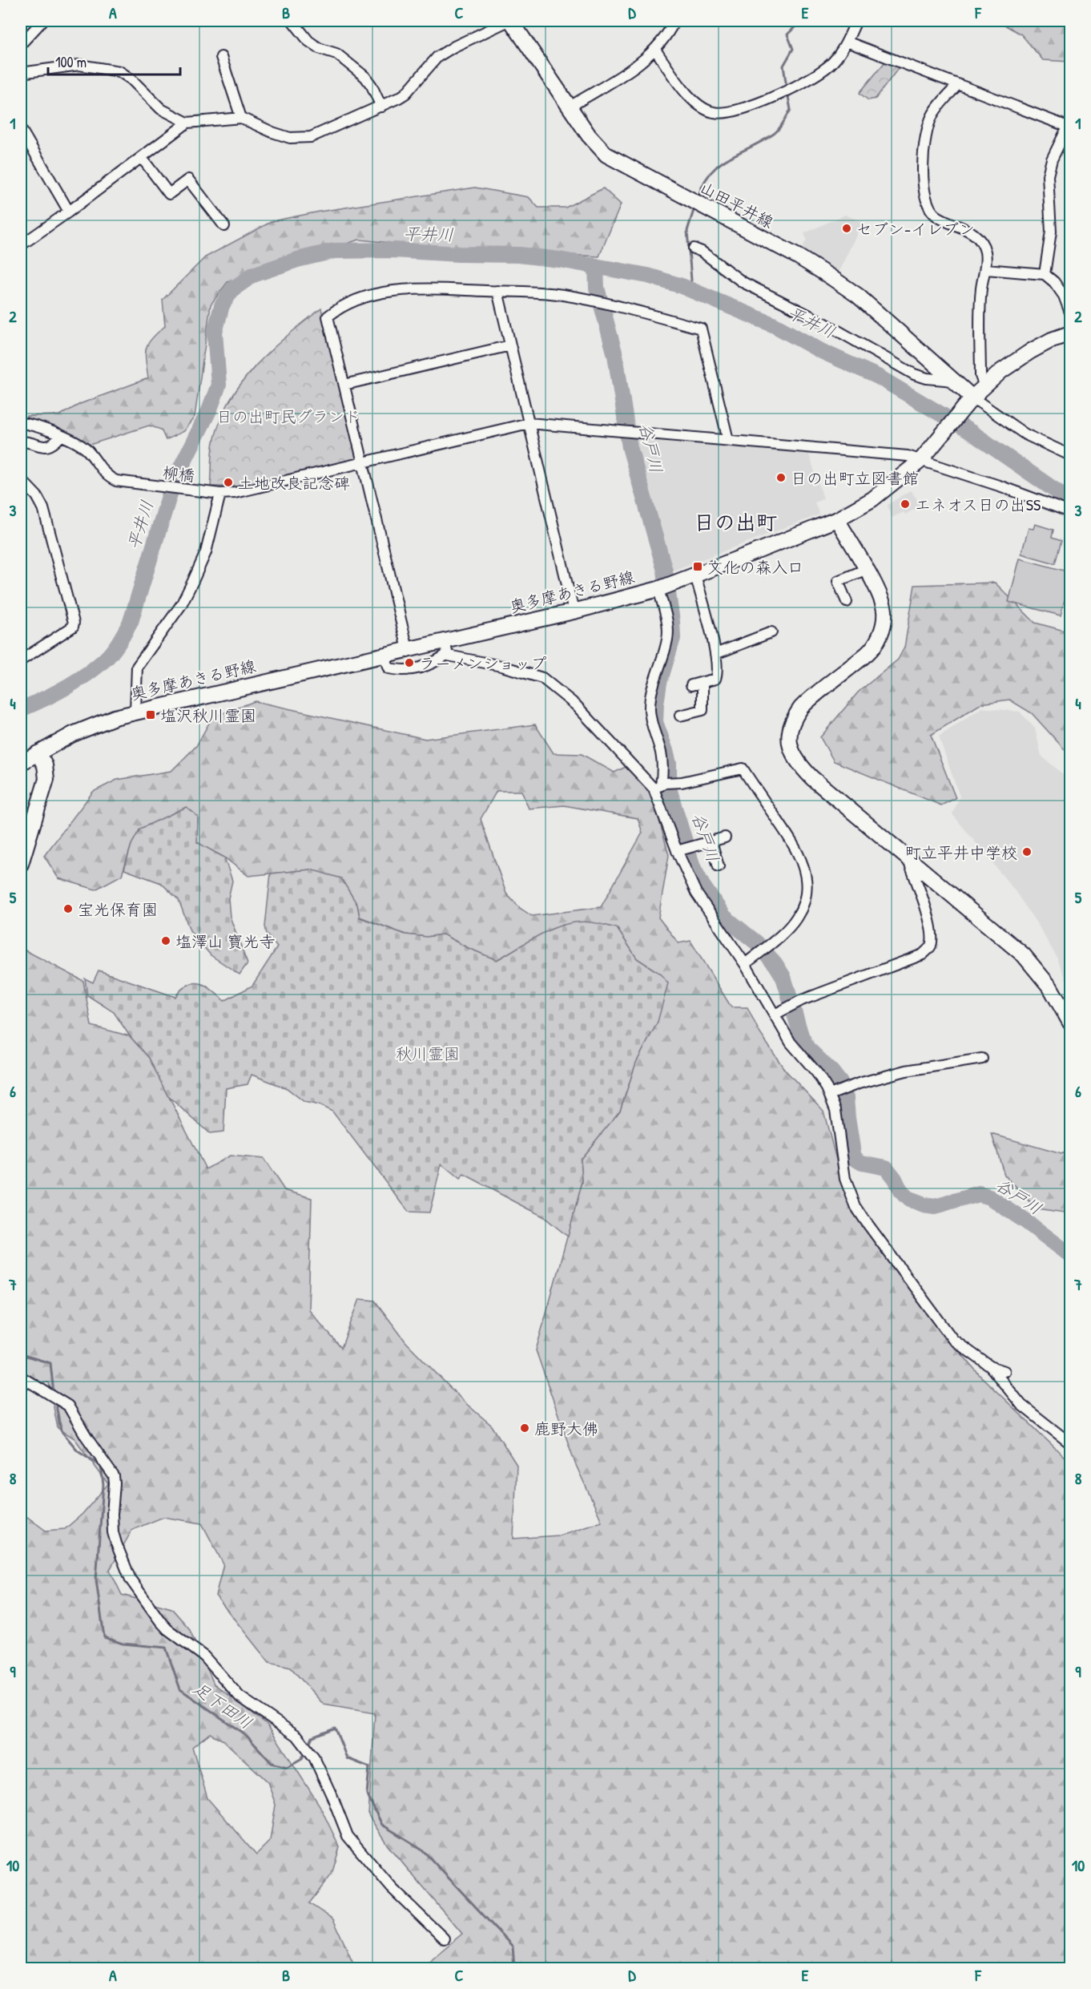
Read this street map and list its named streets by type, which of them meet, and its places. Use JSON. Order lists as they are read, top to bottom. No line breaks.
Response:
{"streets":{"main road":["山田平井線","奥多摩あきる野線"],"street":["柳橋"]},"crossings":[["山田平井線","奥多摩あきる野線"],["柳橋","奥多摩あきる野線"]],"districts":["日の出町"],"water":["平井川","谷戸川","足下田川"],"parks":["日の出町民グランド","秋川霊園"],"places":{"other":["セブン-イレブン","日の出町立図書館","土地改良記念碑","エネオス日の出SS","ラーメンショップ","町立平井中学校","宝光保育園","塩澤山 寶光寺","鹿野大佛"],"transit":["文化の森入口","塩沢秋川霊園"]},"scale_bar":"100 m","grid":{"columns":["A","B","C","D","E","F"],"rows":["1","2","3","4","5","6","7","8","9","10"]}}
